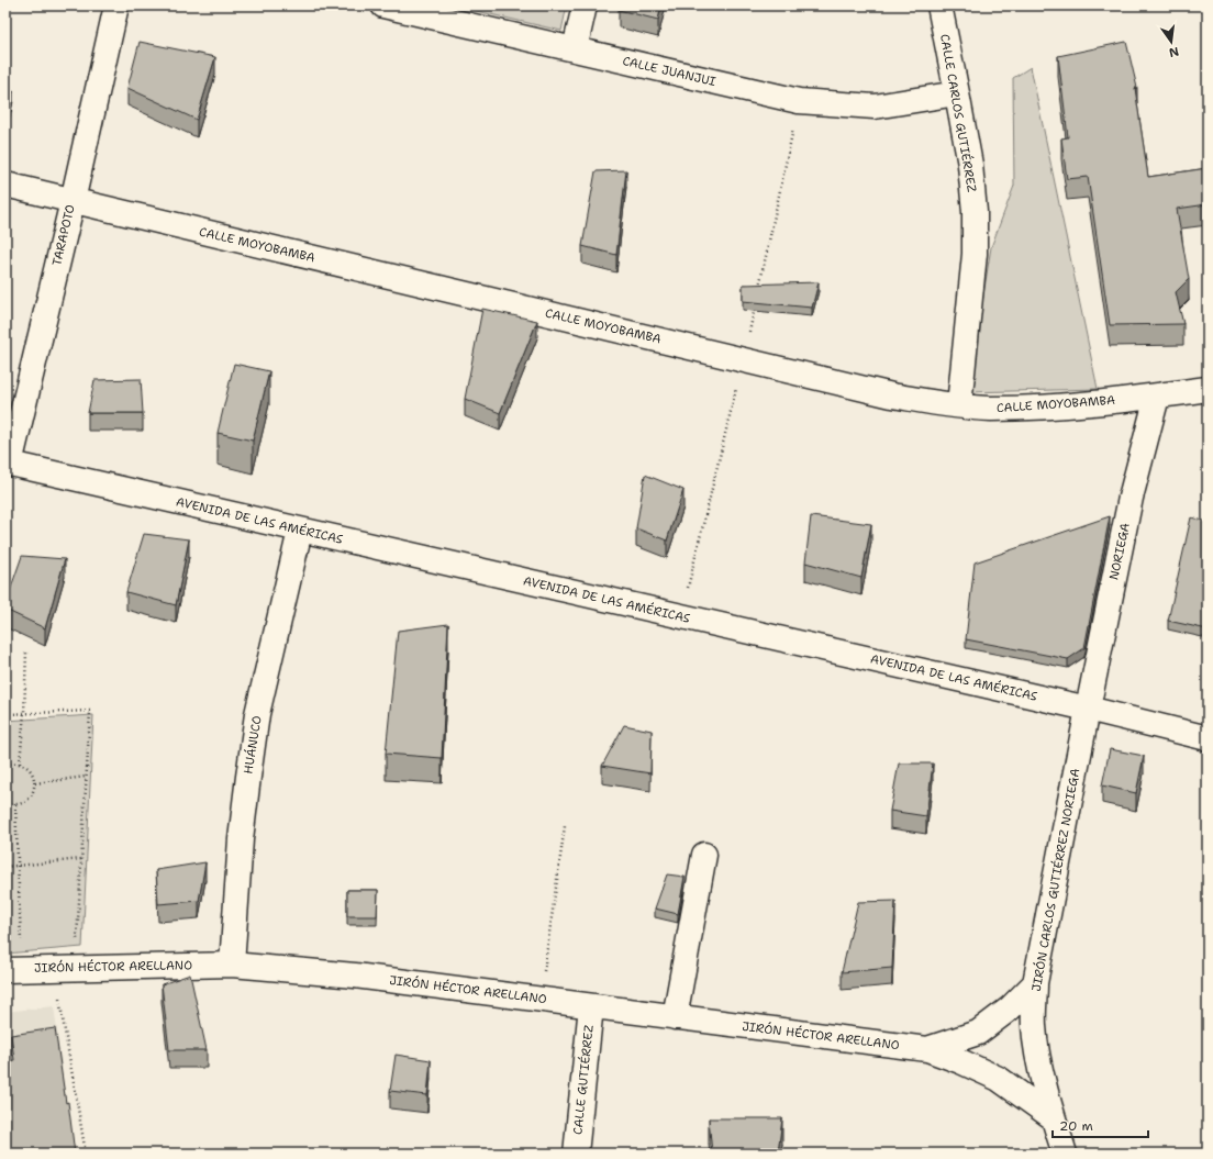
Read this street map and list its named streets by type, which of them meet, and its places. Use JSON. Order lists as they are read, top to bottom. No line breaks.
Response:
{"streets":{"street":["CALLE JUANJUI","CALLE CARLOS GUTIÉRREZ","TARAPOTO","CALLE MOYOBAMBA","AVENIDA DE LAS AMÉRICAS","NORIEGA","HUÁNUCO","JIRÓN CARLOS GUTIÉRREZ NORIEGA","JIRÓN HÉCTOR ARELLANO","CALLE GUTIÉRREZ"]},"crossings":[["CALLE JUANJUI","CALLE CARLOS GUTIÉRREZ"],["CALLE CARLOS GUTIÉRREZ","CALLE MOYOBAMBA"],["TARAPOTO","CALLE MOYOBAMBA"],["TARAPOTO","AVENIDA DE LAS AMÉRICAS"],["CALLE MOYOBAMBA","NORIEGA"],["AVENIDA DE LAS AMÉRICAS","NORIEGA"],["AVENIDA DE LAS AMÉRICAS","HUÁNUCO"],["AVENIDA DE LAS AMÉRICAS","JIRÓN CARLOS GUTIÉRREZ NORIEGA"],["NORIEGA","JIRÓN CARLOS GUTIÉRREZ NORIEGA"],["HUÁNUCO","JIRÓN HÉCTOR ARELLANO"],["JIRÓN CARLOS GUTIÉRREZ NORIEGA","JIRÓN HÉCTOR ARELLANO"],["JIRÓN HÉCTOR ARELLANO","CALLE GUTIÉRREZ"]],"scale_bar":"20 m","north":"bottom"}
